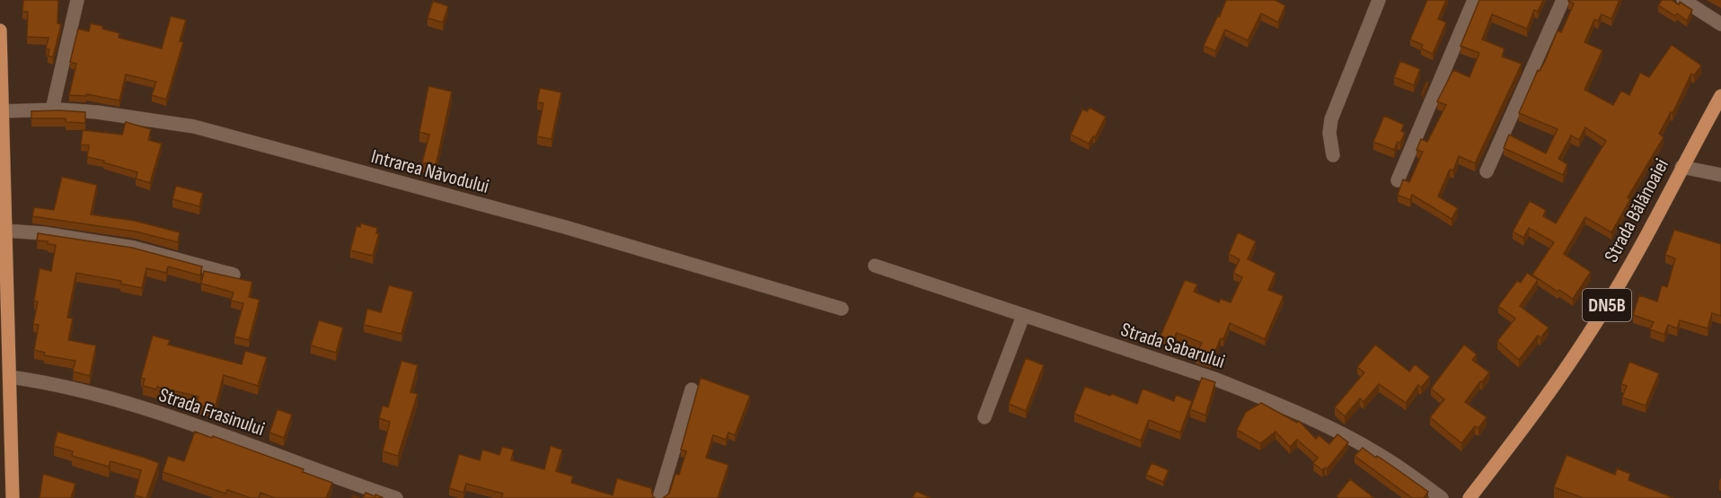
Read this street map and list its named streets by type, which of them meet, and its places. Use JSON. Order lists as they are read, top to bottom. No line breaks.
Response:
{"streets":{"main road":["Strada Bălănoaiei","DN5B"],"street":["Intrarea Năvodului","Strada Sabarului","Strada Frasinului"]}}
